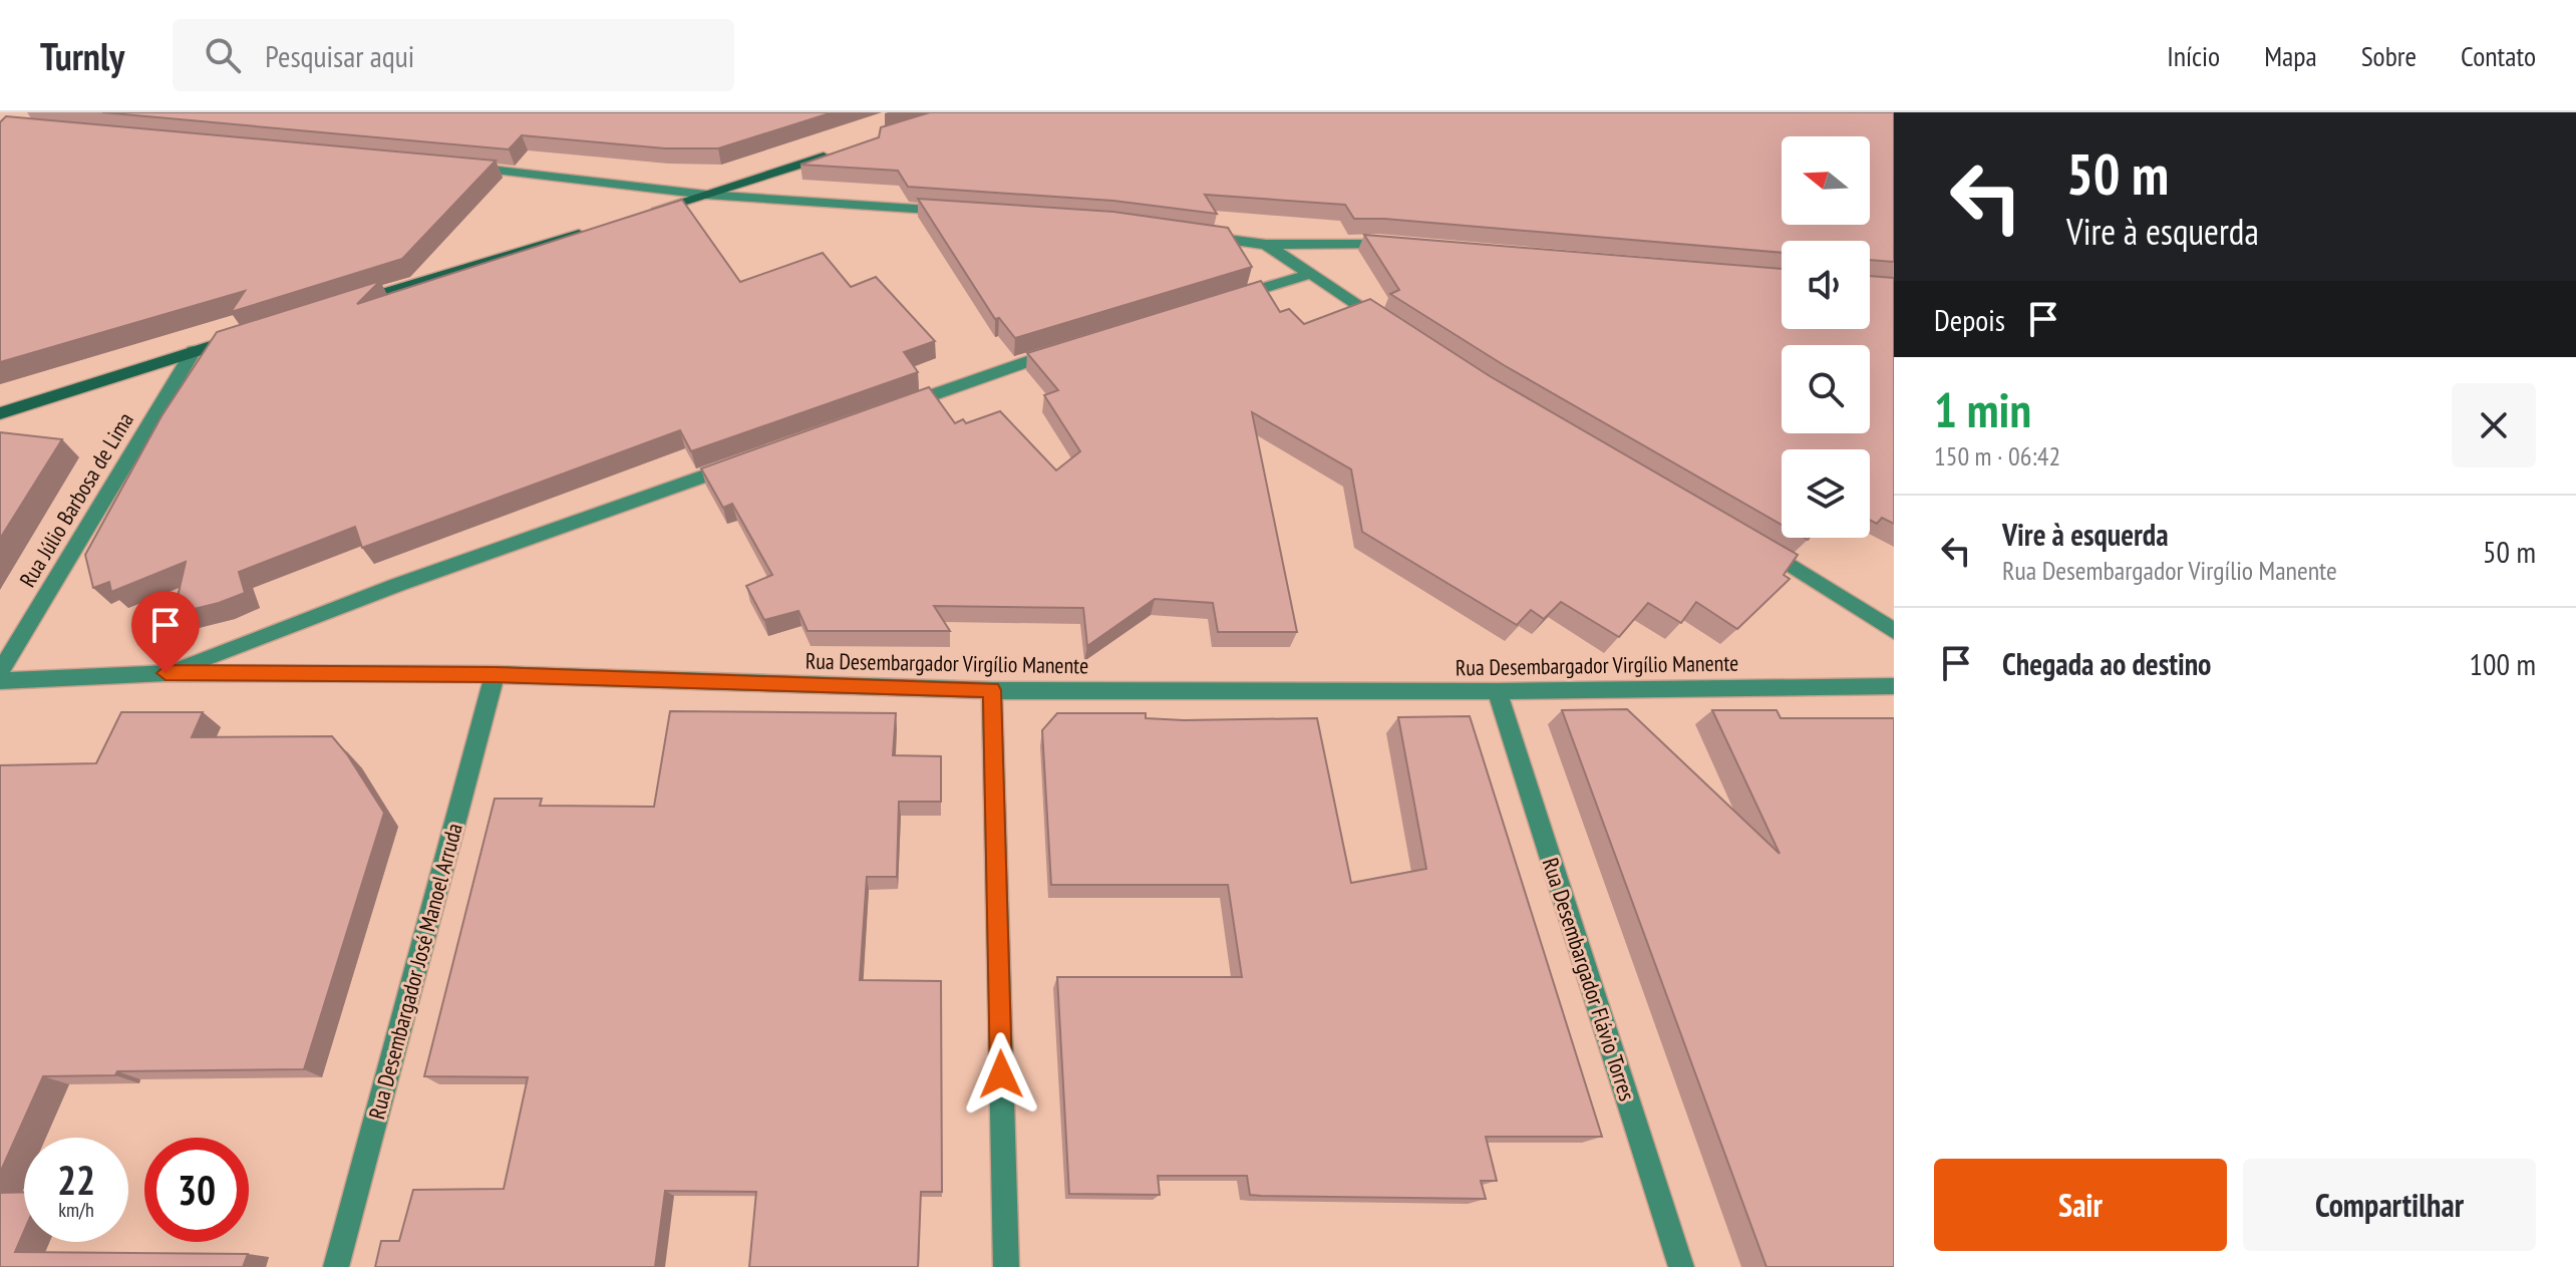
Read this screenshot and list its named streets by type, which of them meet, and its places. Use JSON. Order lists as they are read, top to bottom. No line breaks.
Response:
{"streets":{"street":["Rua Júlio Barbosa de Lima","Rua Desembargador Virgílio Manente","Rua Desembargador José Manoel Arruda","Rua Desembargador Flávio Torres"]},"crossings":[["Rua Desembargador Virgílio Manente","Rua Desembargador José Manoel Arruda"],["Rua Desembargador Virgílio Manente","Rua Desembargador Flávio Torres"]],"north":"left","page":{"header":"Turnly","search":"Pesquisar aqui","nav":["Início","Mapa","Sobre","Contato"],"turn":["50 m","Vire à esquerda"],"then":"Depois","heading":["1 min","150 m · 06:42"],"list":[{"name":"Vire à esquerda","note":"Rua Desembargador Virgílio Manente","value":"50 m"},{"name":"Chegada ao destino","value":"100 m"}],"speed":"22 km/h","limit":"30","buttons":["Sair","Compartilhar"]}}
